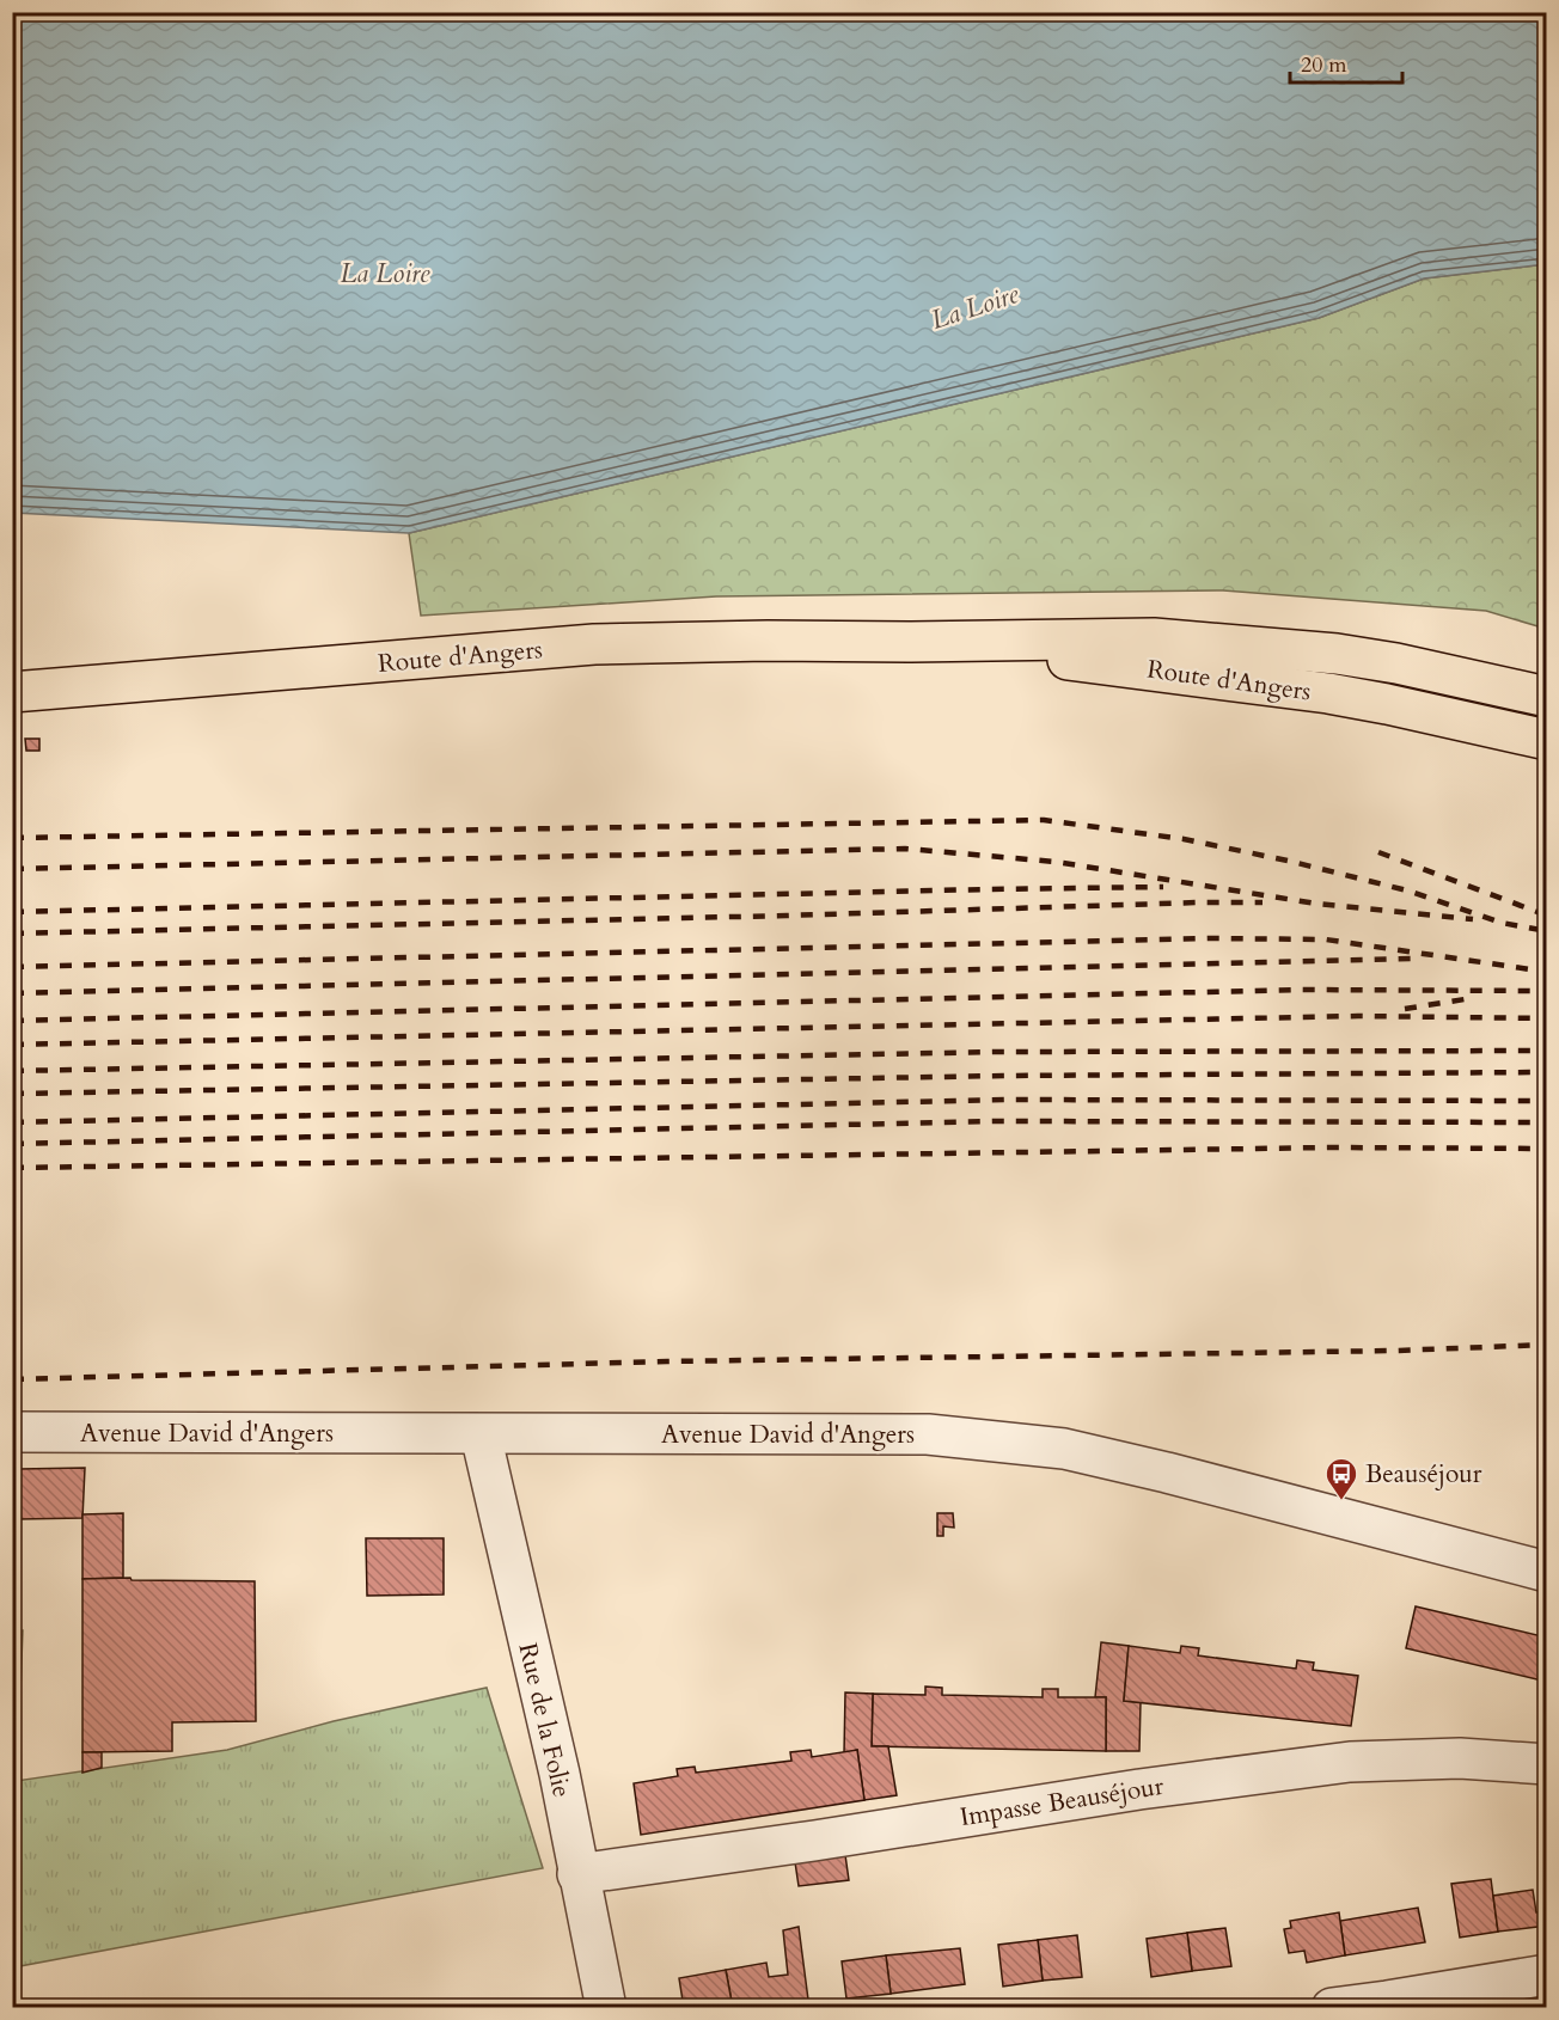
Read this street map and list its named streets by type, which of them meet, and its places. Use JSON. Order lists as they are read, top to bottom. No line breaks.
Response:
{"streets":{"main road":["Route d'Angers"],"street":["Avenue David d'Angers","Rue de la Folie","Impasse Beauséjour"]},"crossings":[["Avenue David d'Angers","Rue de la Folie"],["Rue de la Folie","Impasse Beauséjour"]],"water":["La Loire"],"places":{"bus stop":["Beauséjour"]},"scale_bar":"20 m"}
